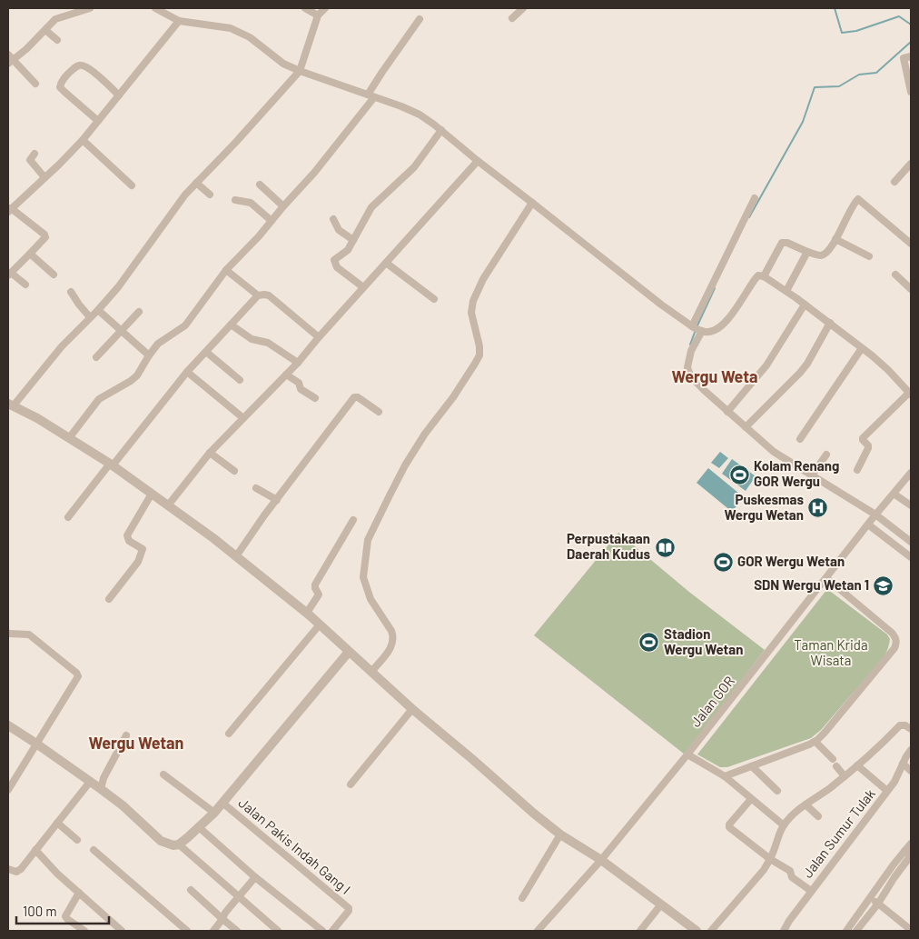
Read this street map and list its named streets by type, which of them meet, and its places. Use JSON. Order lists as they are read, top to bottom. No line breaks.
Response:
{"streets":{"street":["Jalan GOR","Jalan Sumur Tulak","Jalan Pakis Indah Gang I"]},"districts":["Wergu Weta","Wergu Wetan"],"parks":["Taman Krida Wisata"],"places":{"sports":["Kolam Renang GOR Wergu","GOR Wergu Wetan","Stadion Wergu Wetan"],"hospital":["Puskesmas Wergu Wetan"],"library":["Perpustakaan Daerah Kudus"],"school or university":["SDN Wergu Wetan 1"]},"scale_bar":"100 m"}
